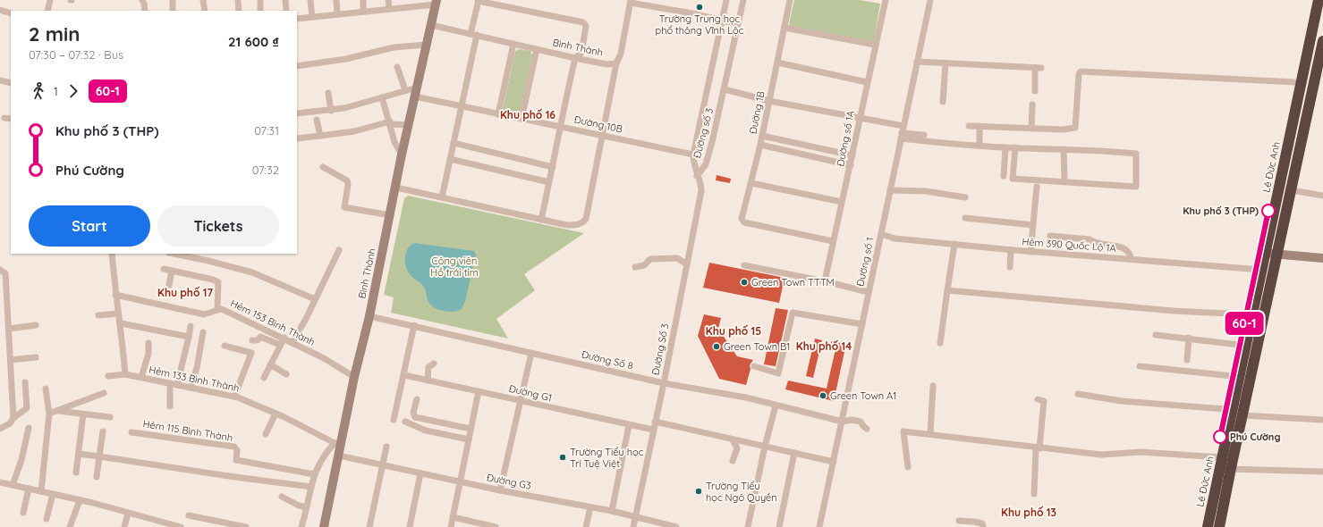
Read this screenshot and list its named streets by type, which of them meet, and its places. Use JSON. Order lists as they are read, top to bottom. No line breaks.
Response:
{"streets":{"highway":["Lê Đức Anh"],"street":["Bình Thành","Đường 1B","Đường 10B","Đường số 3","Đường số 1A","Hẻm 390 Quốc Lộ 1A","Đường số 1","Hẻm 153 Bình Thành","Đường Số 3","Đường Số 8","Hẻm 133 Bình Thành","Đường G1","Hẻm 115 Bình Thành","Đường G3"]},"crossings":[["Bình Thành","Đường 10B"],["Bình Thành","Hẻm 153 Bình Thành"],["Bình Thành","Đường Số 8"],["Bình Thành","Hẻm 133 Bình Thành"],["Bình Thành","Đường G3"],["Đường 1B","Đường số 1A"],["Đường 10B","Đường số 3"],["Đường số 3","Đường Số 3"],["Lê Đức Anh","Hẻm 390 Quốc Lộ 1A"],["Hẻm 390 Quốc Lộ 1A","Đường số 1"],["Đường số 1","Đường Số 8"],["Đường Số 3","Đường Số 8"],["Đường Số 3","Đường G1"],["Đường Số 3","Đường G3"]],"districts":["Khu phố 16","Khu phố 17","Khu phố 15","Khu phố 14","Khu phố 13"],"parks":["Công viên Hồ trái tim"],"places":["Trường Trung học phổ thông Vĩnh Lộc","Khu phố 3 (THP)","Green Town TTTM","Green Town B1","Green Town A1","Phú Cường","Trường Tiểu học Trí Tuệ Việt","Trường Tiểu học Ngô Quyền"],"lines":["bus line 60-1"],"page":{"on_map":"60-1","heading":["2 min","07:30 – 07:32 · Bus","21 600 ₫"],"legs":["1","60-1"],"list":[{"name":"Khu phố 3 (THP)","value":"07:31"},{"name":"Phú Cường","value":"07:32"}],"buttons":["Start","Tickets"]}}
